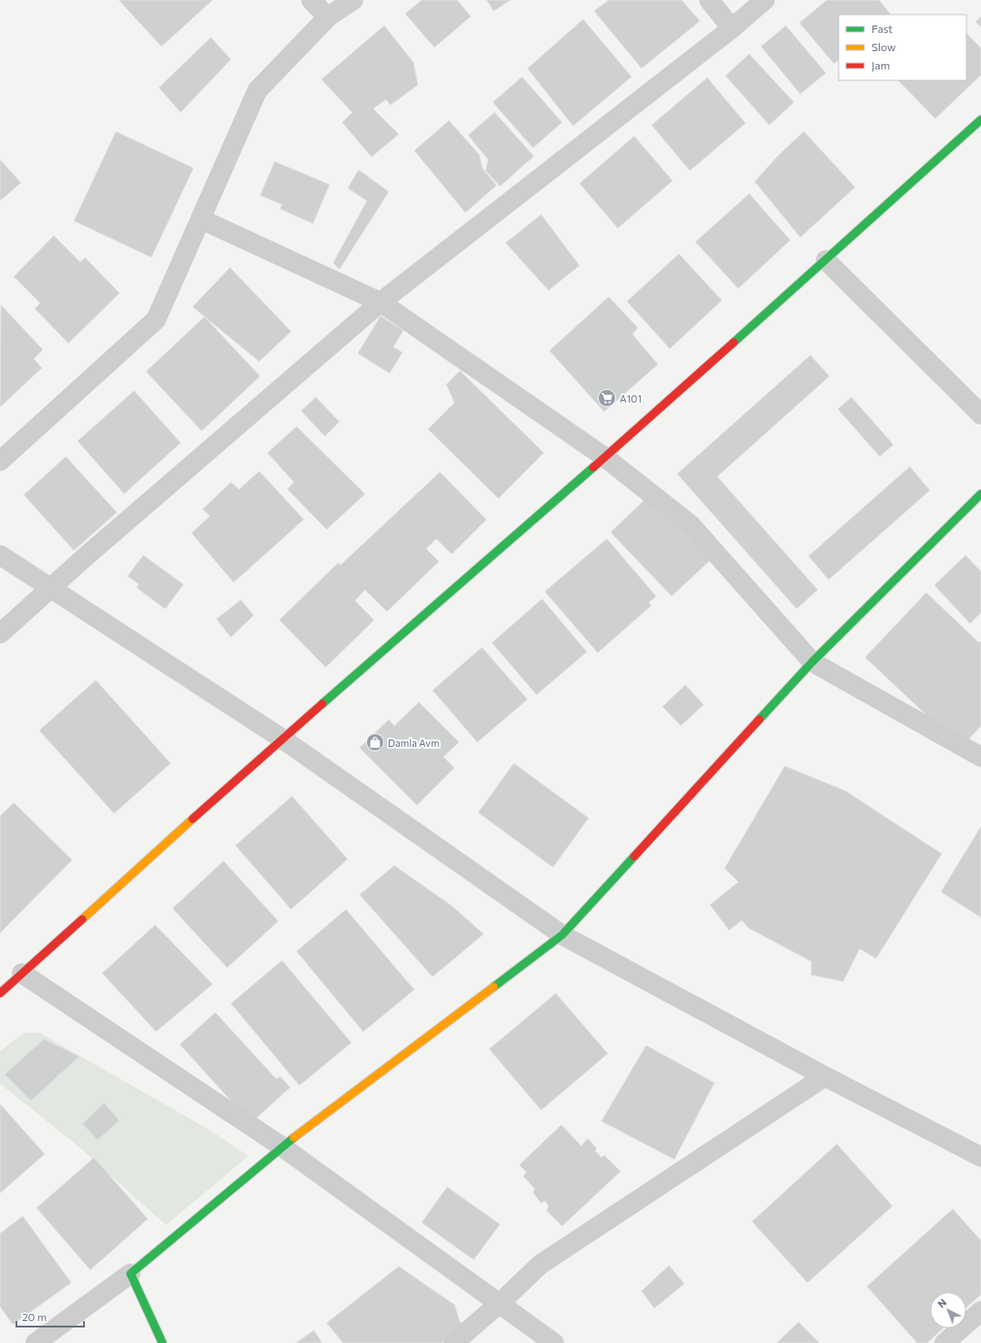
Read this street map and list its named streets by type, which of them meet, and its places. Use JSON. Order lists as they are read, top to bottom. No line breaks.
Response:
{"places":{"supermarket":["A101"],"shop":["Damla Avm"]},"legend":["Fast","Slow","Jam"],"scale_bar":"20 m","north":"top left"}
